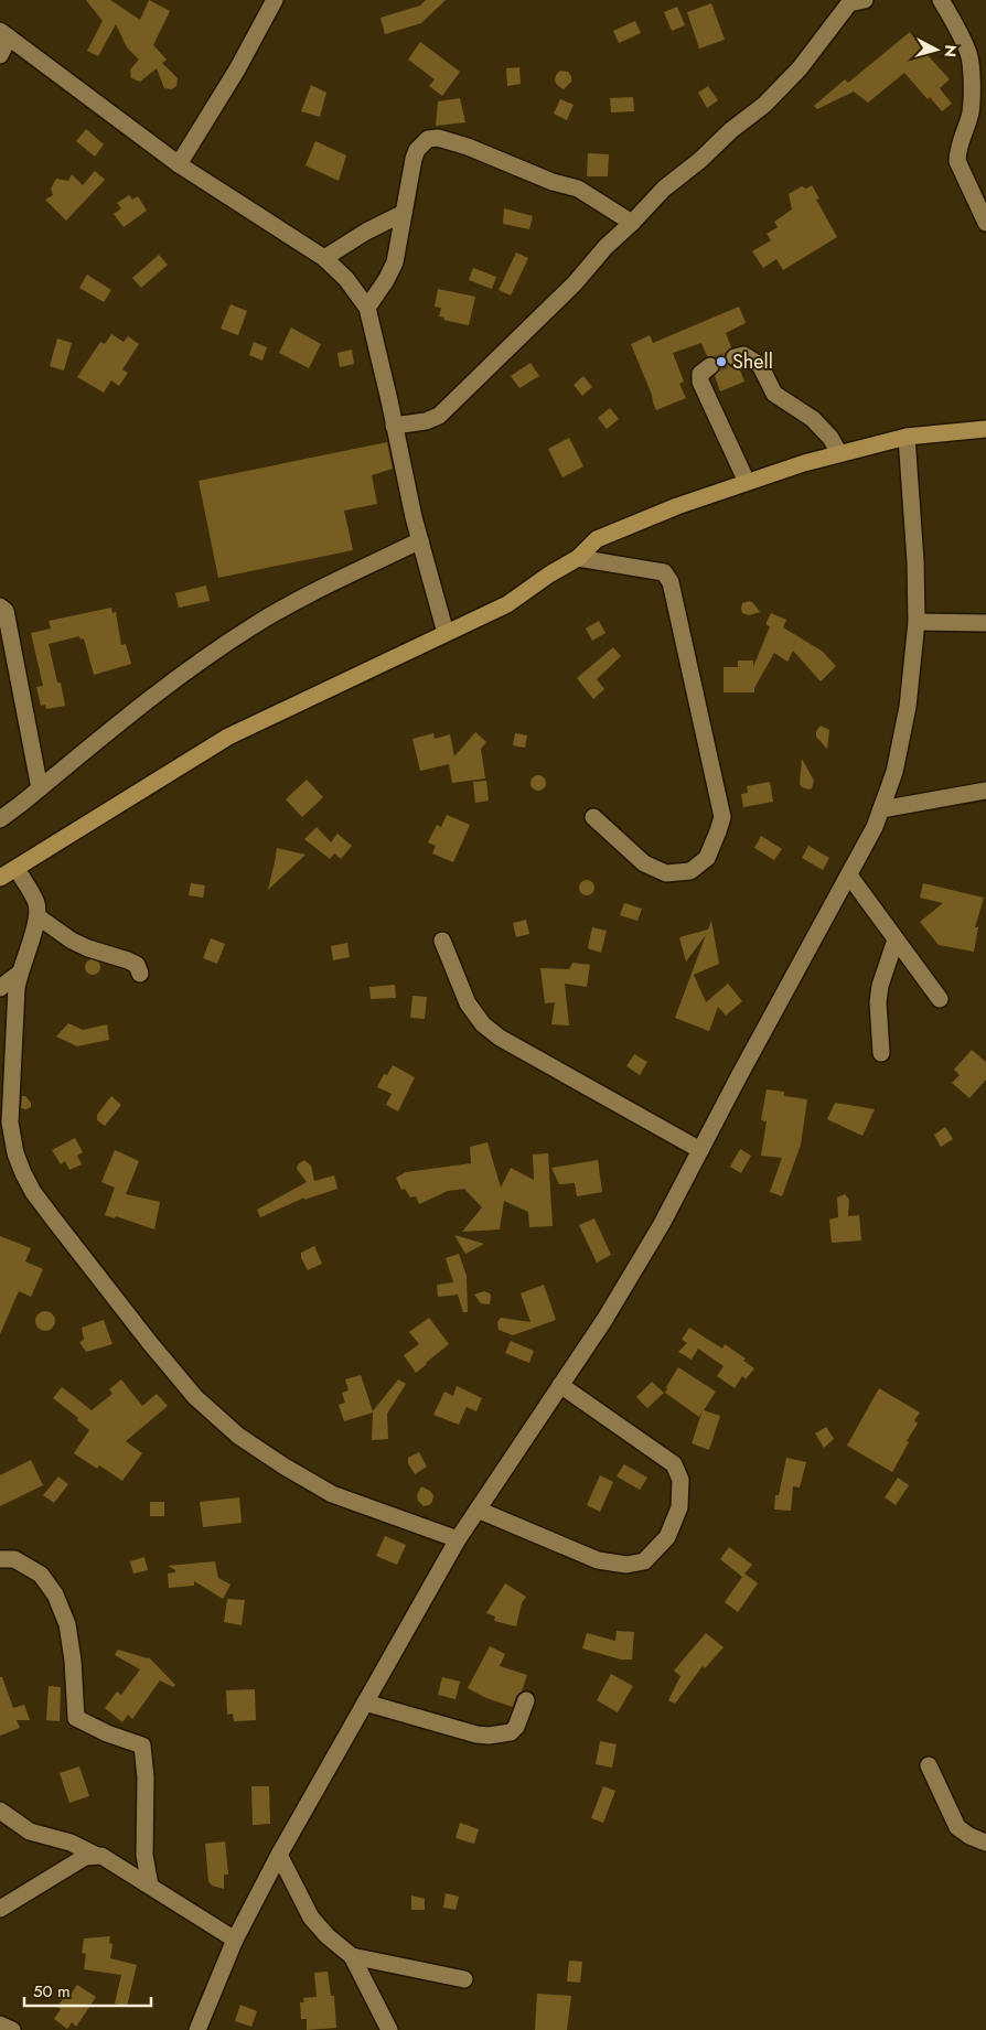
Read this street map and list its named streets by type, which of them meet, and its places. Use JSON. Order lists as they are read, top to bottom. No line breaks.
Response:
{"places":["Shell"],"scale_bar":"50 m","north":"right"}
